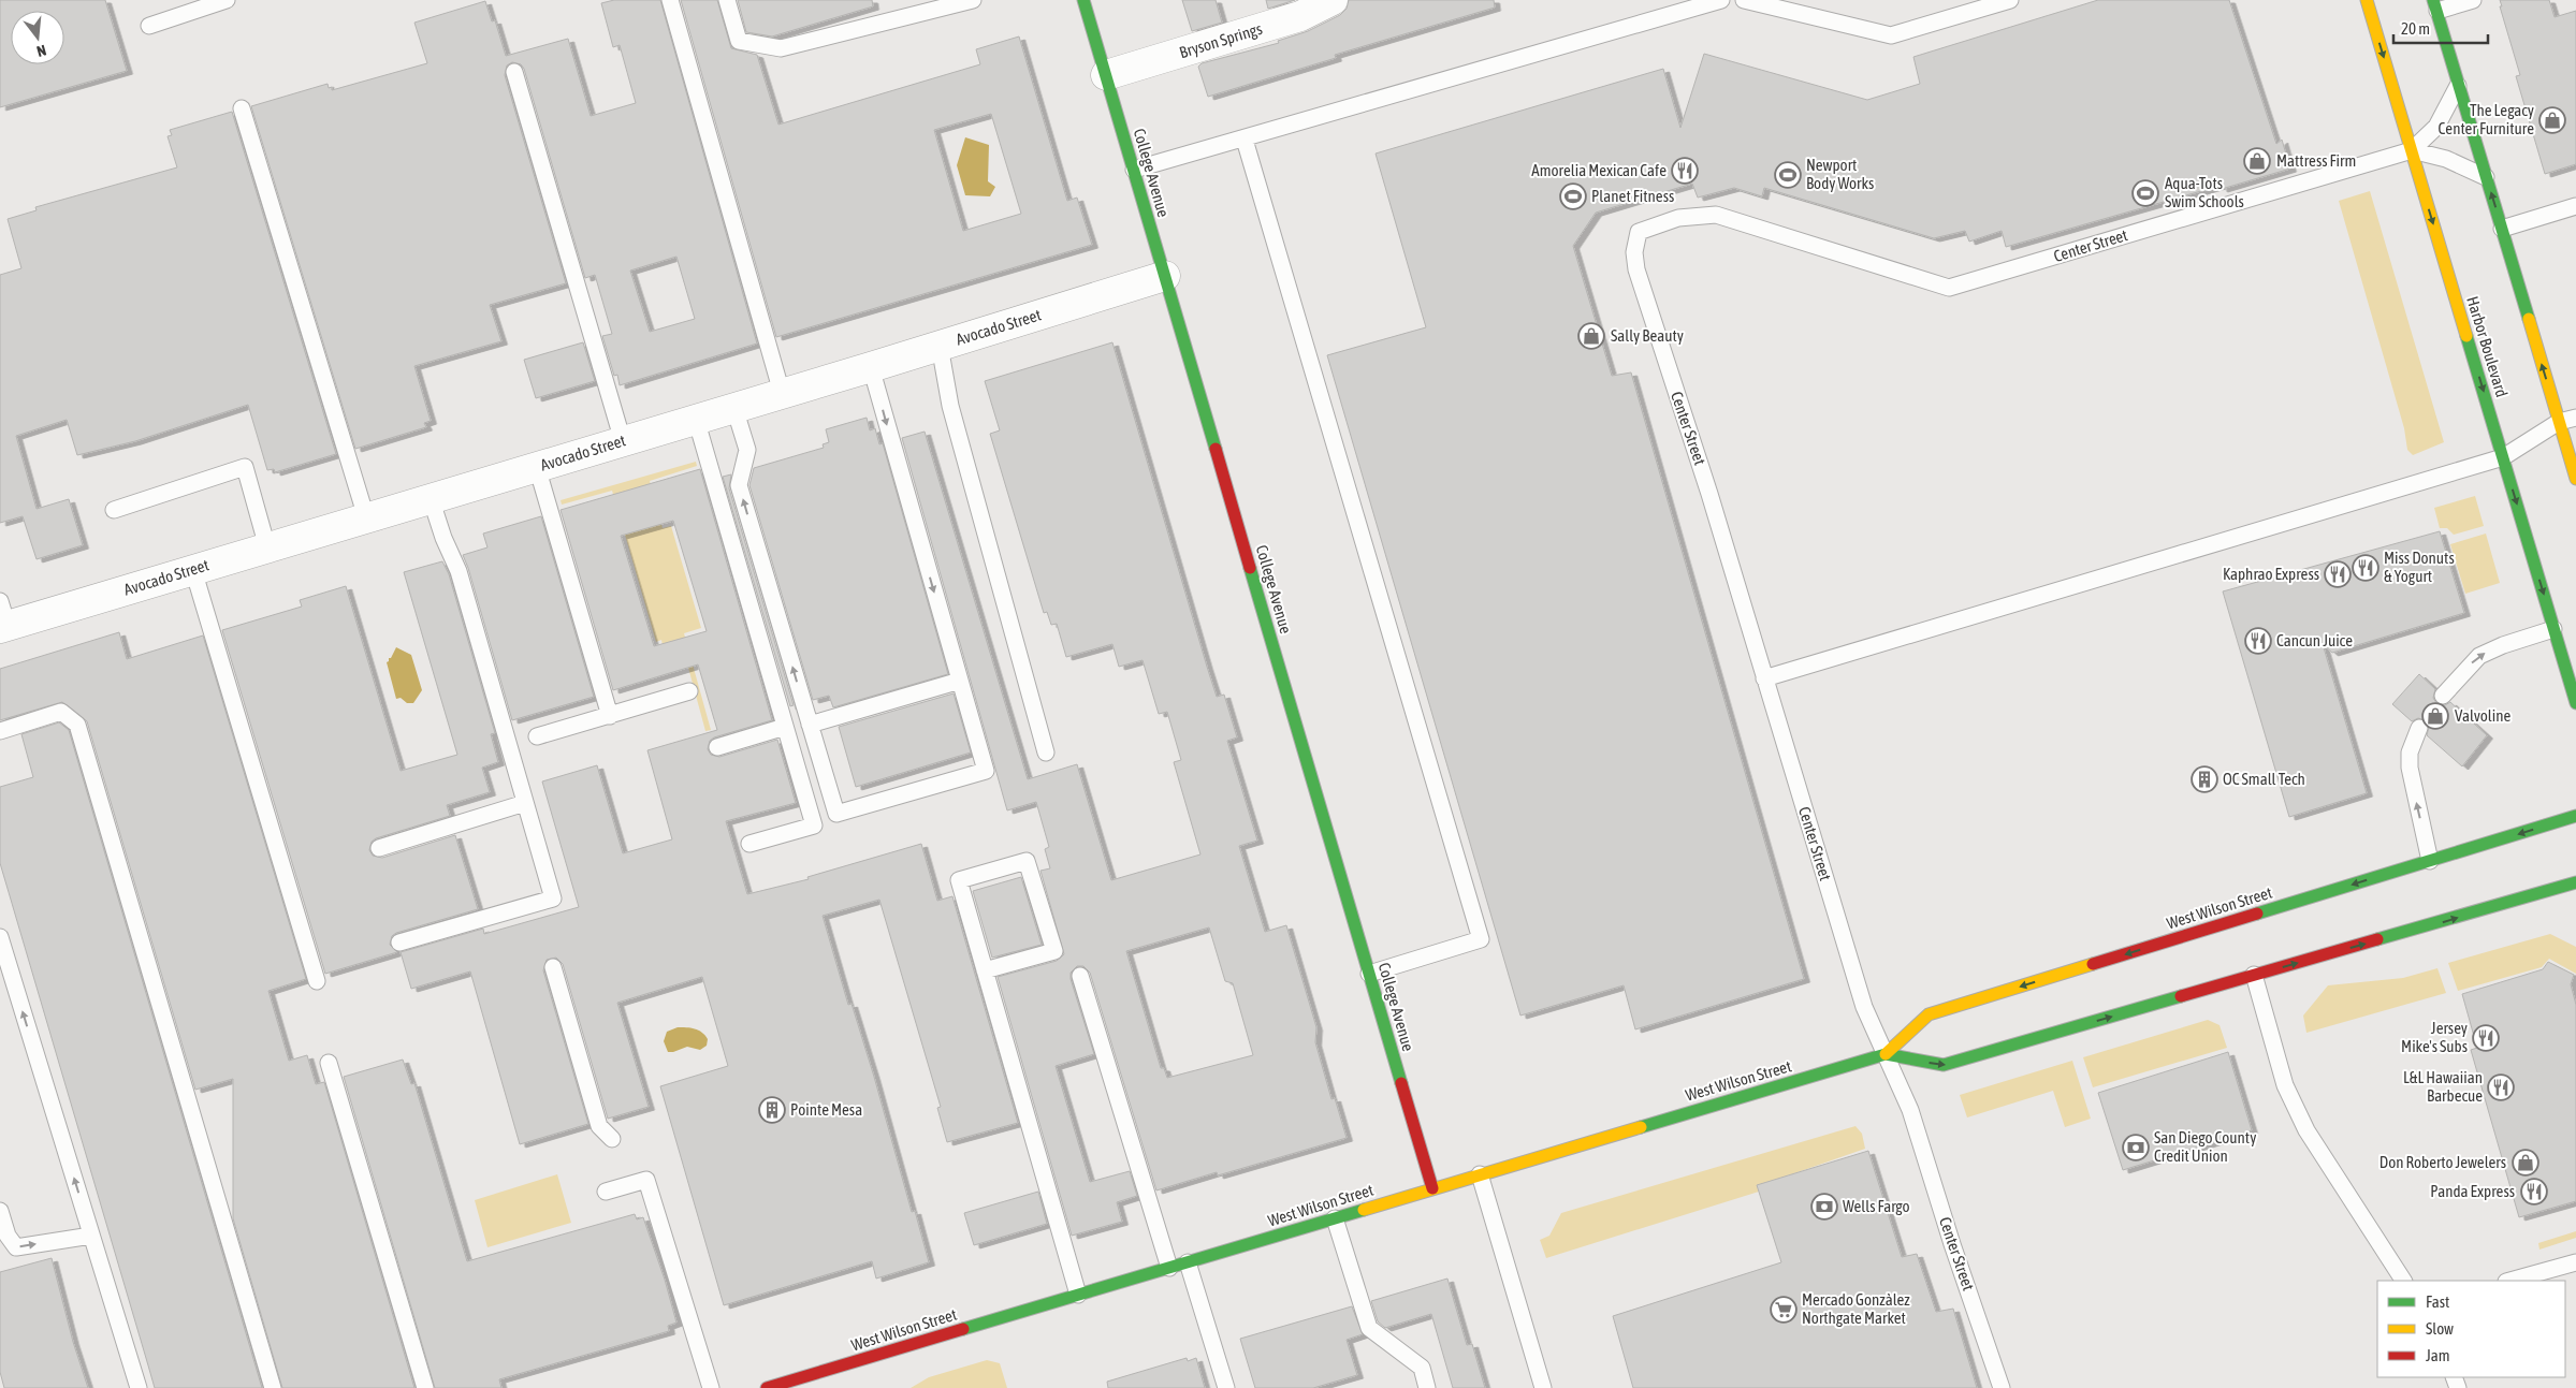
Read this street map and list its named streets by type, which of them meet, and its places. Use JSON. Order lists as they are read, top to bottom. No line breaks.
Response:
{"streets":{"street":["Bryson Springs","College Avenue","Avocado Street","Harbor Boulevard","West Wilson Street"],"lane":["Center Street"]},"crossings":[["Bryson Springs","College Avenue"],["College Avenue","Avocado Street"],["College Avenue","West Wilson Street"],["Center Street","Harbor Boulevard"],["Center Street","West Wilson Street"]],"places":{"shop":["The Legacy Center Furniture","Mattress Firm","Sally Beauty","Valvoline","Don Roberto Jewelers"],"restaurant":["Amorelia Mexican Cafe","Miss Donuts & Yogurt","Kaphrao Express","Cancun Juice","Jersey Mike's Subs","L&L Hawaiian Barbecue","Panda Express"],"sports":["Newport Body Works","Aqua-Tots Swim Schools","Planet Fitness"],"building":["OC Small Tech","Pointe Mesa"],"bank":["San Diego County Credit Union","Wells Fargo"],"supermarket":["Mercado Gonzàlez Northgate Market"]},"legend":["Fast","Slow","Jam"],"scale_bar":"20 m","north":"bottom"}
